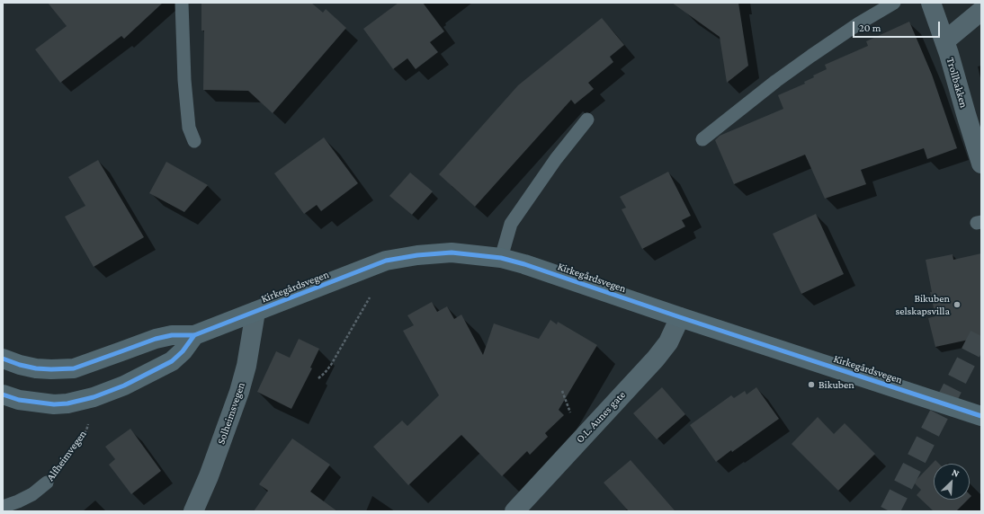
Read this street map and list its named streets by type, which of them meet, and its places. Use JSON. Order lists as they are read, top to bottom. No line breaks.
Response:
{"streets":{"street":["Trollbakken","Kirkegårdsvegen","Solheimsvegen","O.L. Aunes gate"],"lane":["Alfheimvegen"]},"crossings":[["Kirkegårdsvegen","Solheimsvegen"],["Kirkegårdsvegen","O.L. Aunes gate"]],"places":["Bikuben selskapsvilla","Bikuben"],"scale_bar":"20 m","north":"top right"}
